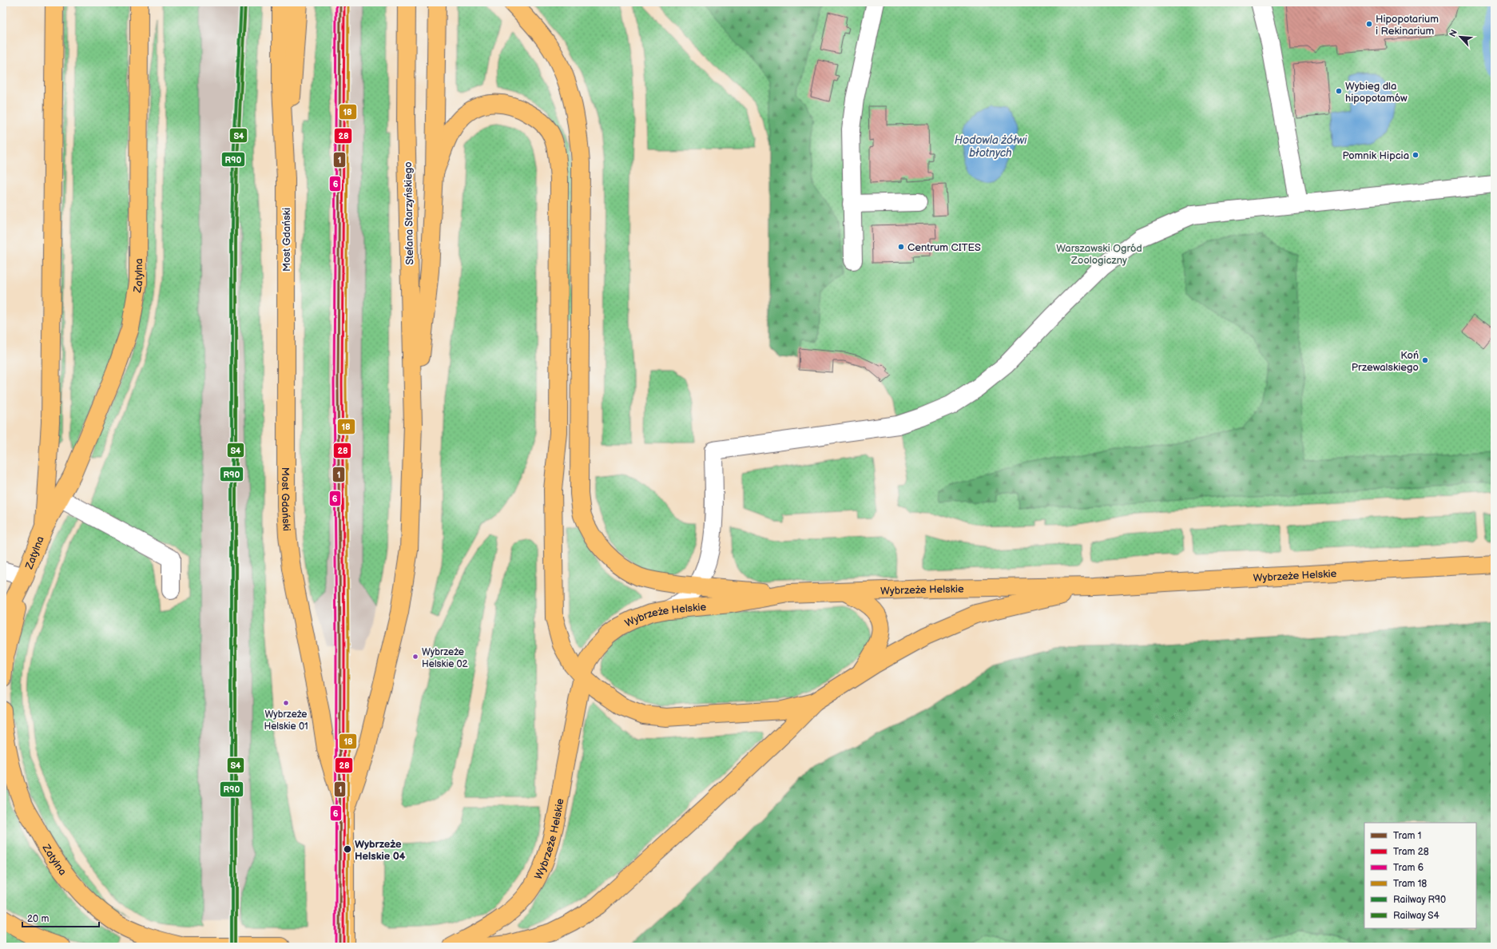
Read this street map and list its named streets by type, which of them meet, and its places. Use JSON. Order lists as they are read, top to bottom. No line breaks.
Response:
{"streets":{"main road":["Stefana Starzyńskiego","Most Gdański","Zatylna","Wybrzeże Helskie"]},"crossings":[["Stefana Starzyńskiego","Most Gdański"]],"water":["Hodowla żółwi błotnych"],"parks":["Warszawski Ogród Zoologiczny"],"places":["Hipopotarium i Rekinarium","Wybieg dla hipopotamów","Pomnik Hipcia","Centrum CITES","Koń Przewalskiego","Wybrzeże Helskie 02","Wybrzeże Helskie 01","Wybrzeże Helskie 04"],"lines":["tram line 1","tram line 28","tram line 6","tram line 18","rail line R90","rail line S4"],"legend":["Tram 1","Tram 28","Tram 6","Tram 18","Railway R90","Railway S4"],"scale_bar":"20 m","north":"top left"}
